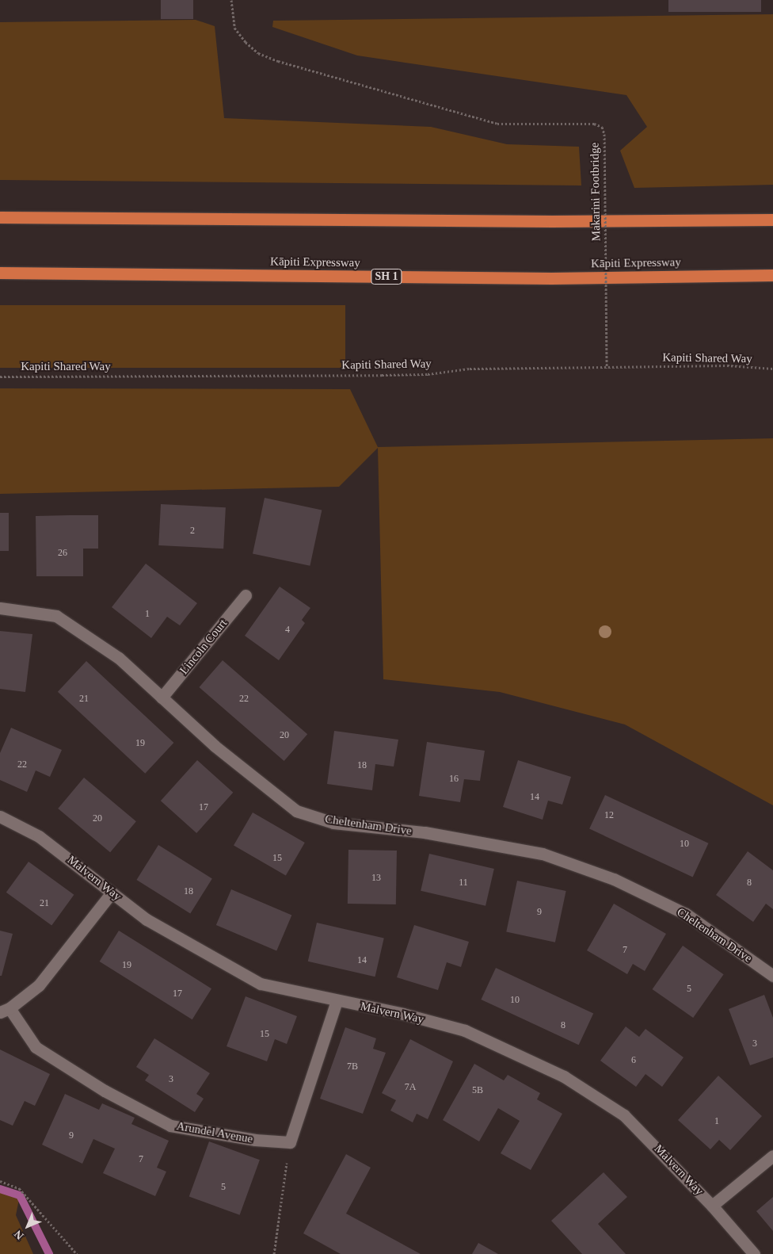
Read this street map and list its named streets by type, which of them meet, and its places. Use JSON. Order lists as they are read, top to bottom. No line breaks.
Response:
{"streets":{"highway":["Kāpiti Expressway","SH 1"],"street":["Lincoln Court","Cheltenham Drive","Malvern Way","Arundel Avenue"],"path":["Makarini Footbridge","Kapiti Shared Way"]},"crossings":[["Makarini Footbridge","Kapiti Shared Way"],["Lincoln Court","Cheltenham Drive"],["Malvern Way","Arundel Avenue"]],"house_numbers":["2","26","1","4","21","22","20","19","22","18","16","14","17","12","20","10","15","13","11","8","18","21","9","7","14","19","5","17","10","8","15","3","6","7B","3","7A","5B","1","9","7","5"],"north":"bottom left"}
